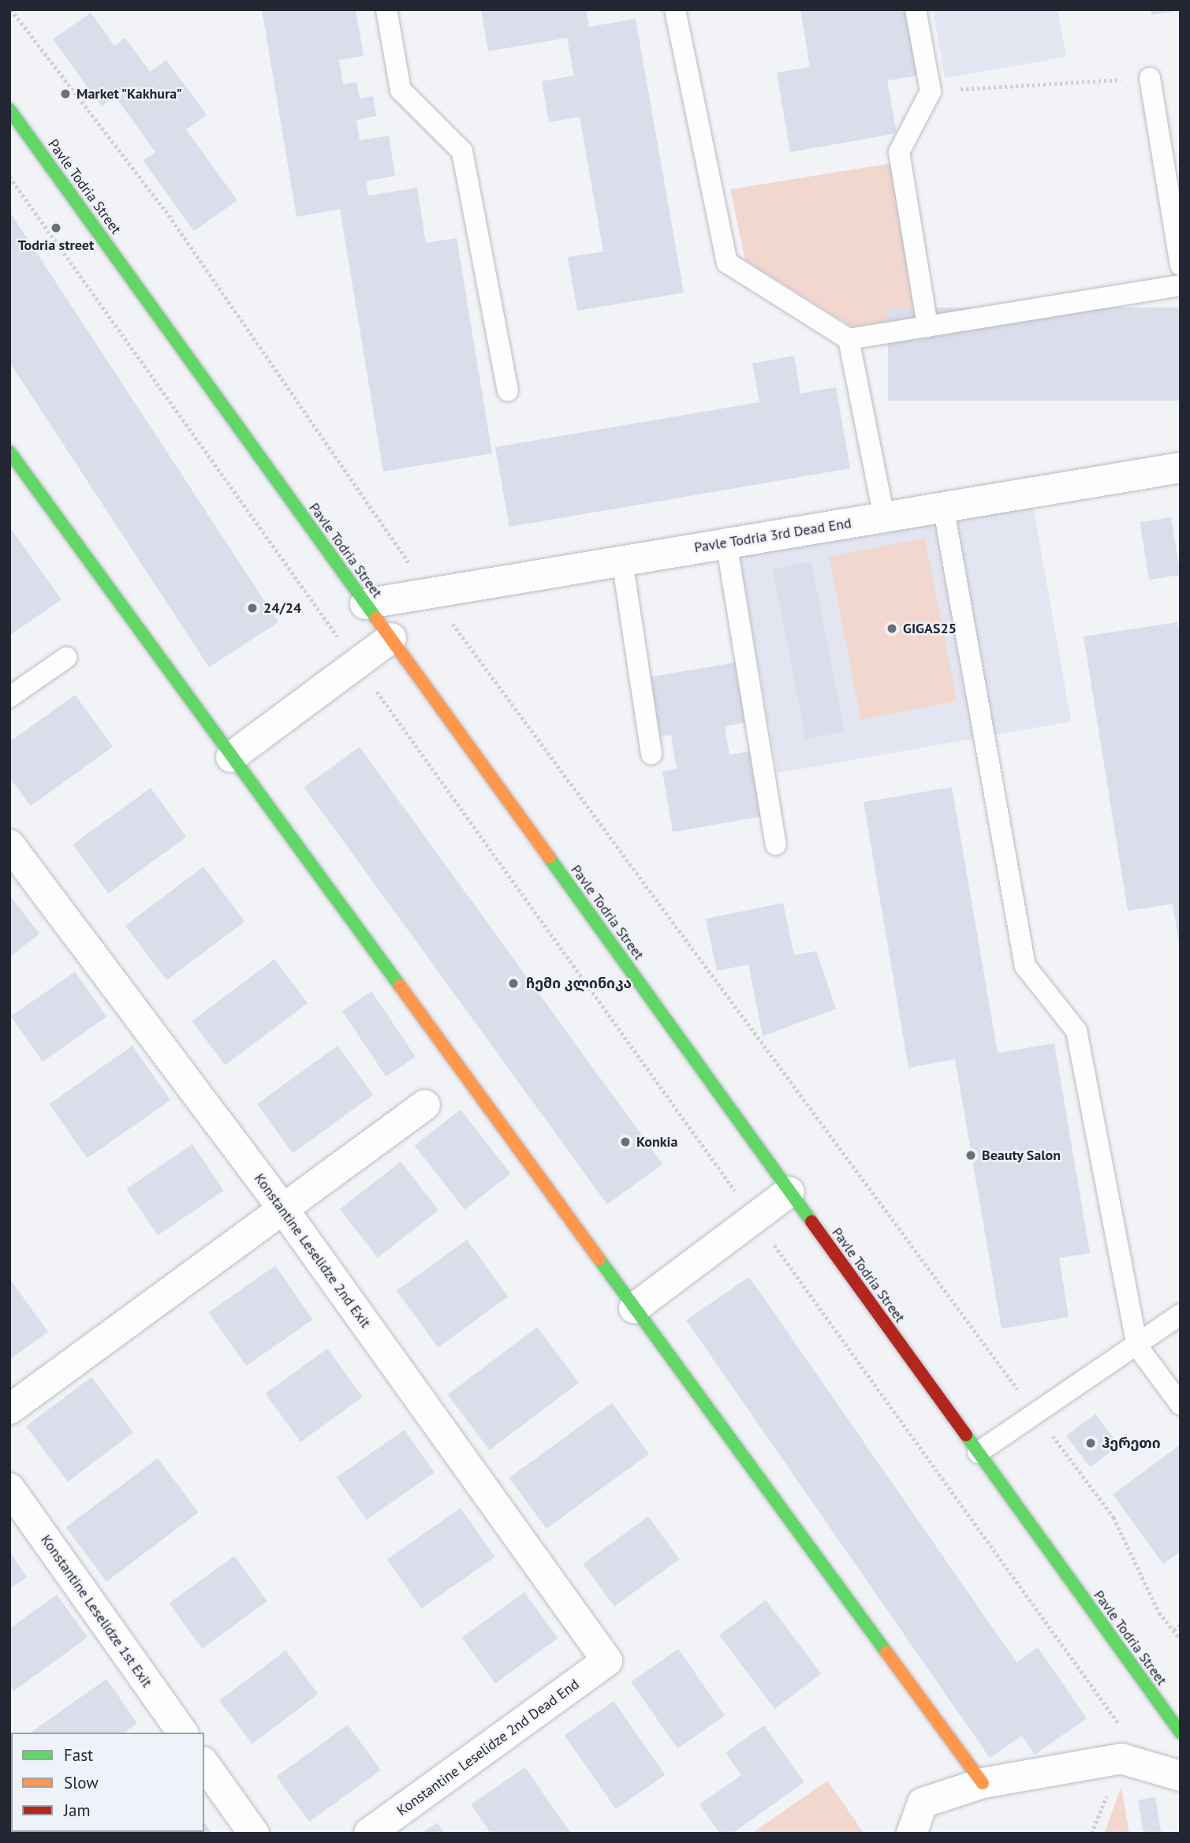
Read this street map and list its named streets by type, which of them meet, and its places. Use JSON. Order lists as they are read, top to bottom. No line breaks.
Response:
{"streets":{"street":["Pavle Todria Street","Pavle Todria 3rd Dead End","Konstantine Leselidze 2nd Exit","Konstantine Leselidze 1st Exit","Konstantine Leselidze 2nd Dead End"]},"crossings":[["Pavle Todria Street","Pavle Todria 3rd Dead End"],["Konstantine Leselidze 2nd Exit","Konstantine Leselidze 2nd Dead End"]],"places":["Market \"Kakhura\"","Todria street","24/24","GIGAS25","ჩემი კლინიკა","Konkia","Beauty Salon","ჰერეთი"],"legend":["Fast","Slow","Jam"]}
